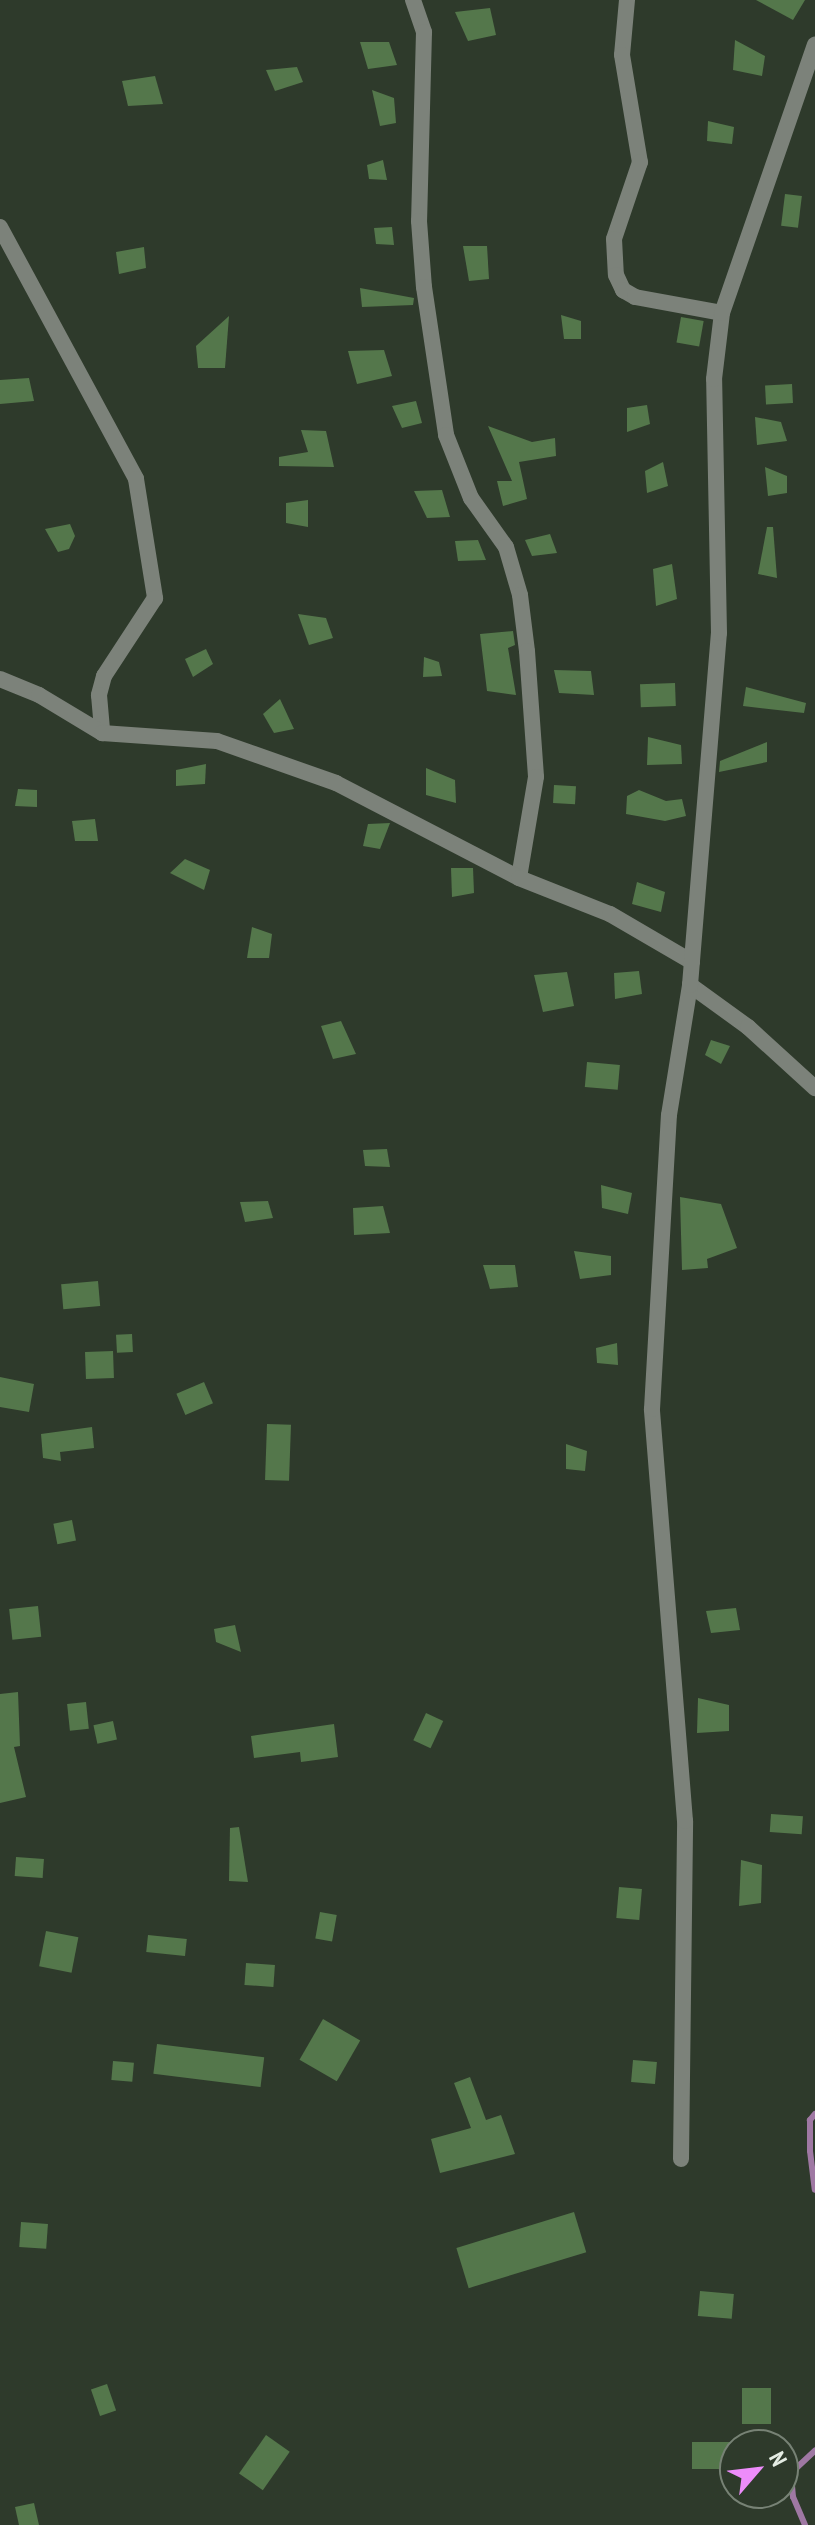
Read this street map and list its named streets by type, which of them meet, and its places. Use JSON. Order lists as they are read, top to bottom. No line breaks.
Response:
{"north":"top right"}
